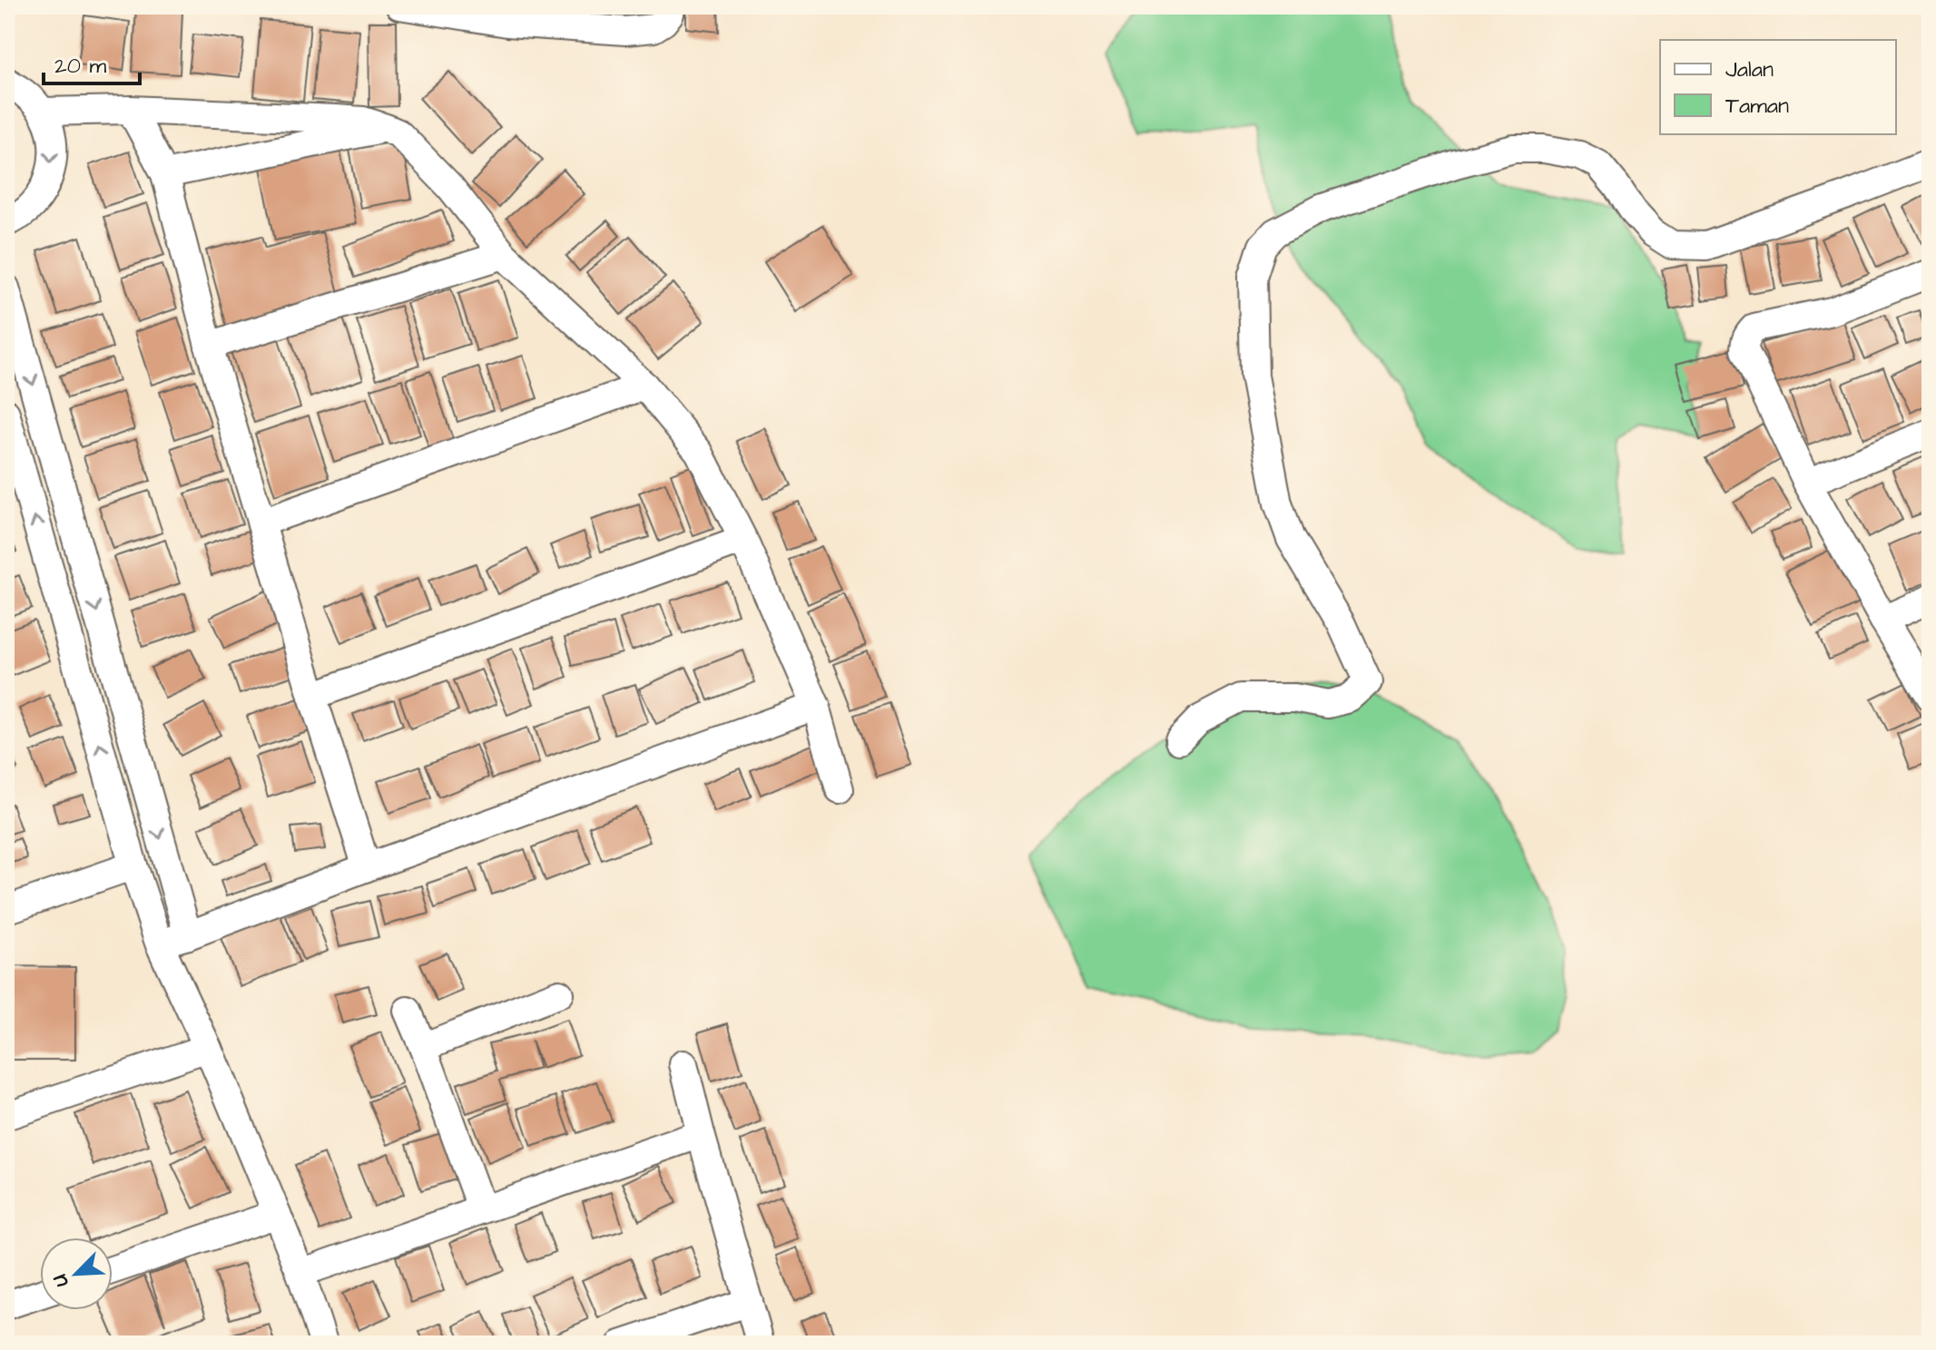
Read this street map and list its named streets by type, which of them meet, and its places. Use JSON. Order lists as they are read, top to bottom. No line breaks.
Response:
{"legend":["Jalan","Taman"],"scale_bar":"20 m","north":"bottom left"}
